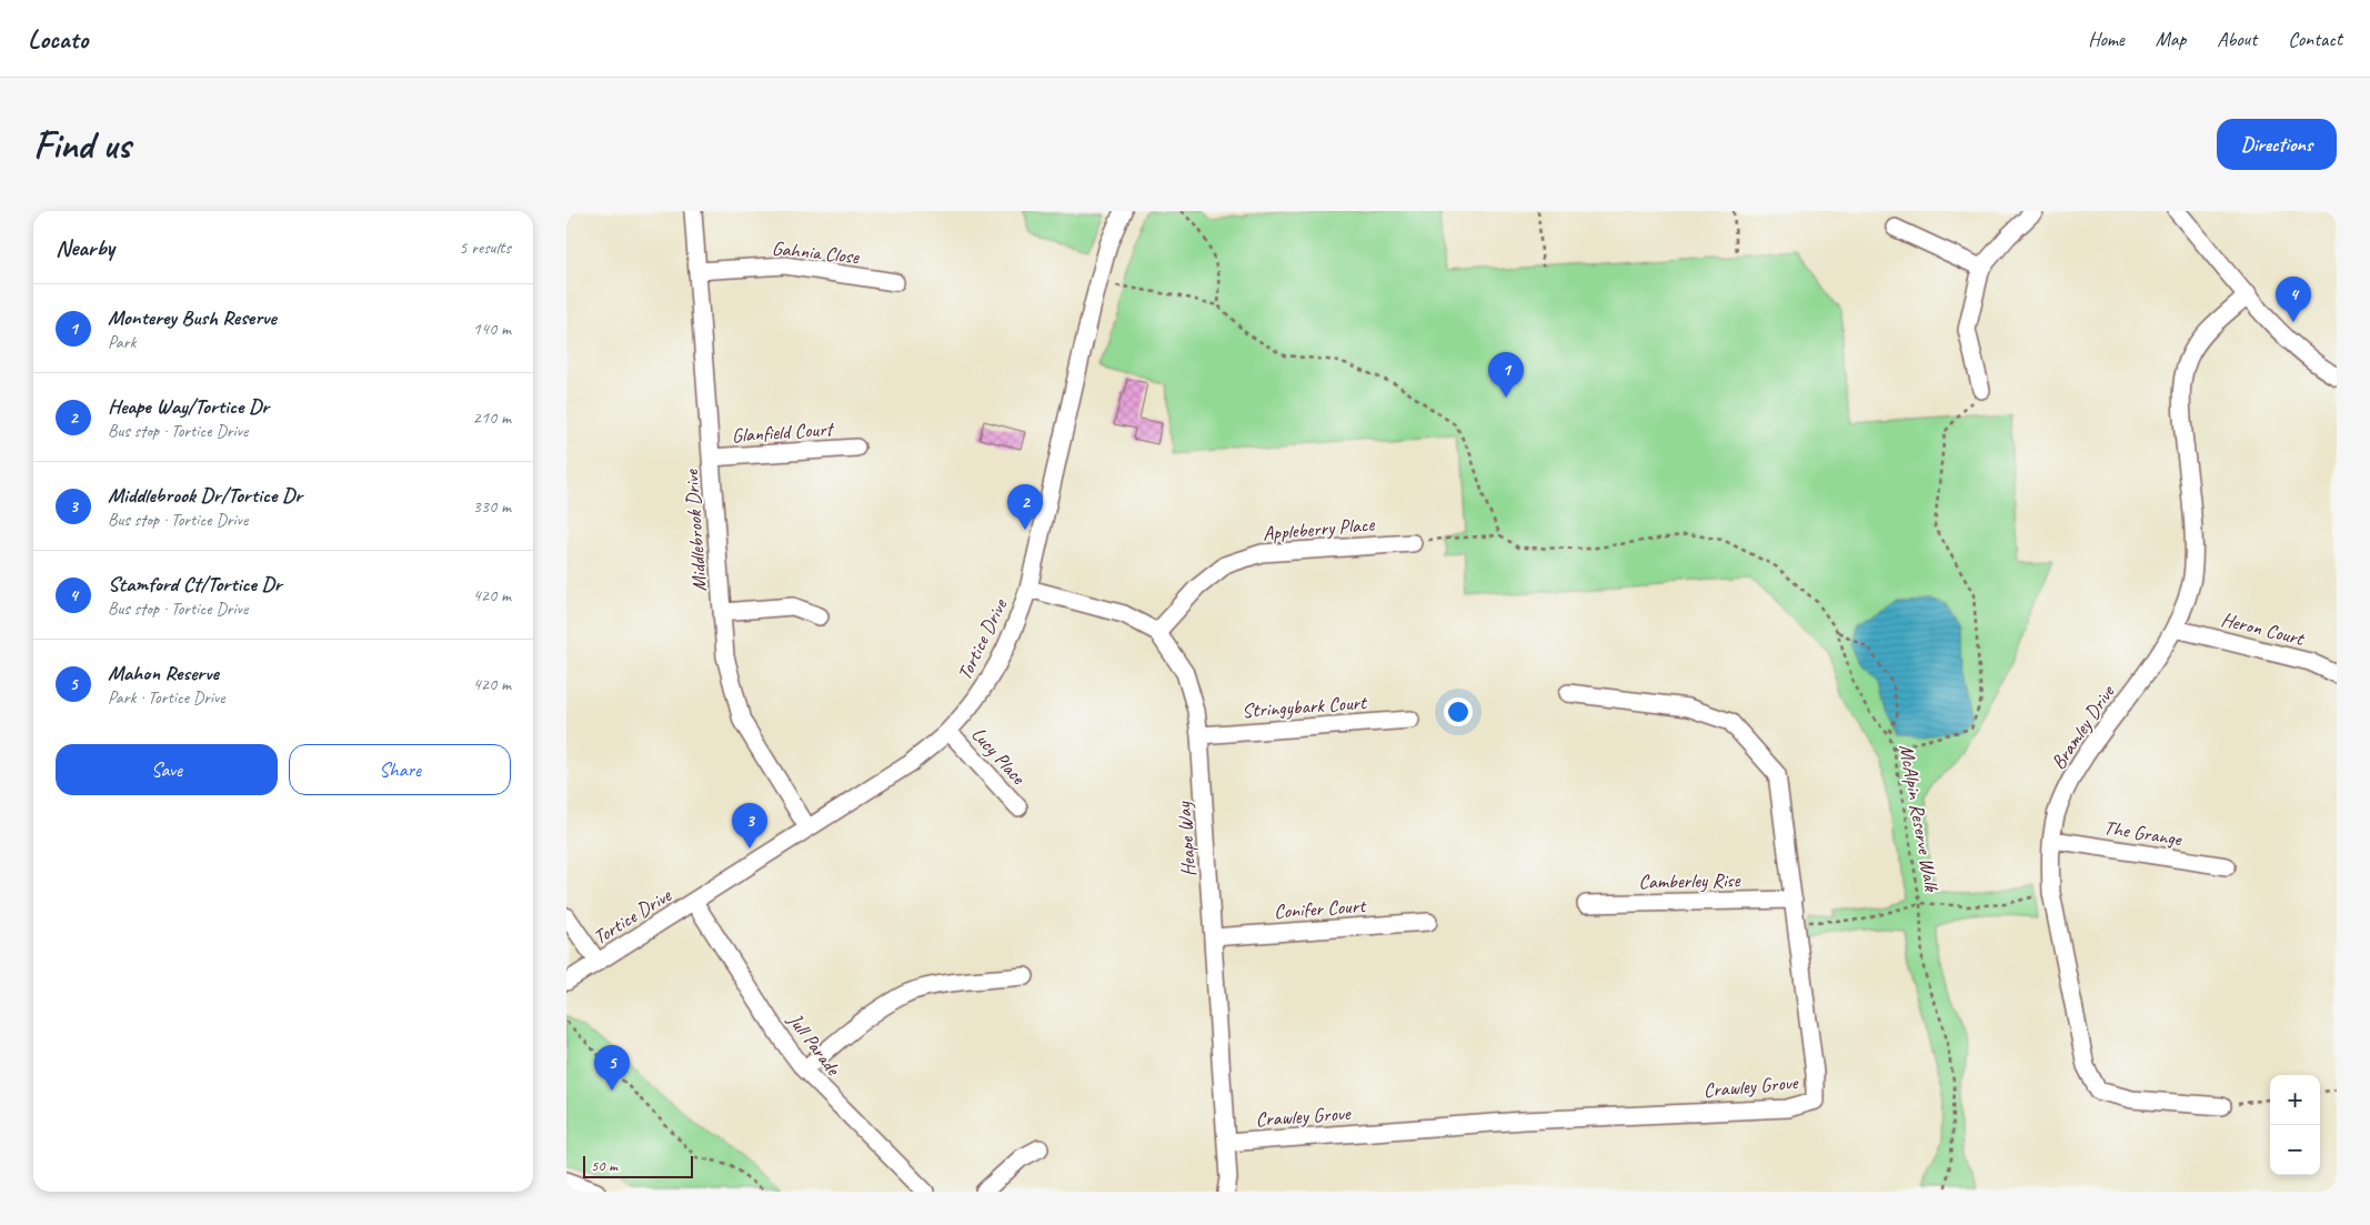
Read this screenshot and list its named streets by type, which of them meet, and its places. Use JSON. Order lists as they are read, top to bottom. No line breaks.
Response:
{"streets":{"street":["Gahnia Close","Glanfield Court","Appleberry Place","Middlebrook Drive","Heron Court","Tortice Drive","Stringybark Court","Bramley Drive","Lucy Place","The Grange","Heape Way","Camberley Rise","Conifer Court","Jull Parade","Crawley Grove"],"path":["McAlpin Reserve Walk"]},"crossings":[["Gahnia Close","Middlebrook Drive"],["Glanfield Court","Middlebrook Drive"],["Appleberry Place","Heape Way"],["Middlebrook Drive","Tortice Drive"],["Heron Court","Bramley Drive"],["Tortice Drive","Lucy Place"],["Tortice Drive","Heape Way"],["Tortice Drive","Jull Parade"],["Stringybark Court","Heape Way"],["Bramley Drive","The Grange"],["Heape Way","Conifer Court"],["Heape Way","Crawley Grove"],["Camberley Rise","Crawley Grove"]],"scale_bar":"50 m","page":{"header":"Locato","nav":["Home","Map","About","Contact"],"buttons":["Directions",["Save","Share"]],"title":"Find us","heading":["Nearby","5 results"],"pins":["4","1","2","3","5"],"list":[{"mark":"1","name":"Monterey Bush Reserve","note":"Park","value":"140 m"},{"mark":"2","name":"Heape Way/Tortice Dr","note":"Bus stop · Tortice Drive","value":"210 m"},{"mark":"3","name":"Middlebrook Dr/Tortice Dr","note":"Bus stop · Tortice Drive","value":"330 m"},{"mark":"4","name":"Stamford Ct/Tortice Dr","note":"Bus stop · Tortice Drive","value":"420 m"},{"mark":"5","name":"Mahon Reserve","note":"Park · Tortice Drive","value":"420 m"}],"map_buttons":["+","−"],"scale":"50 m"}}
